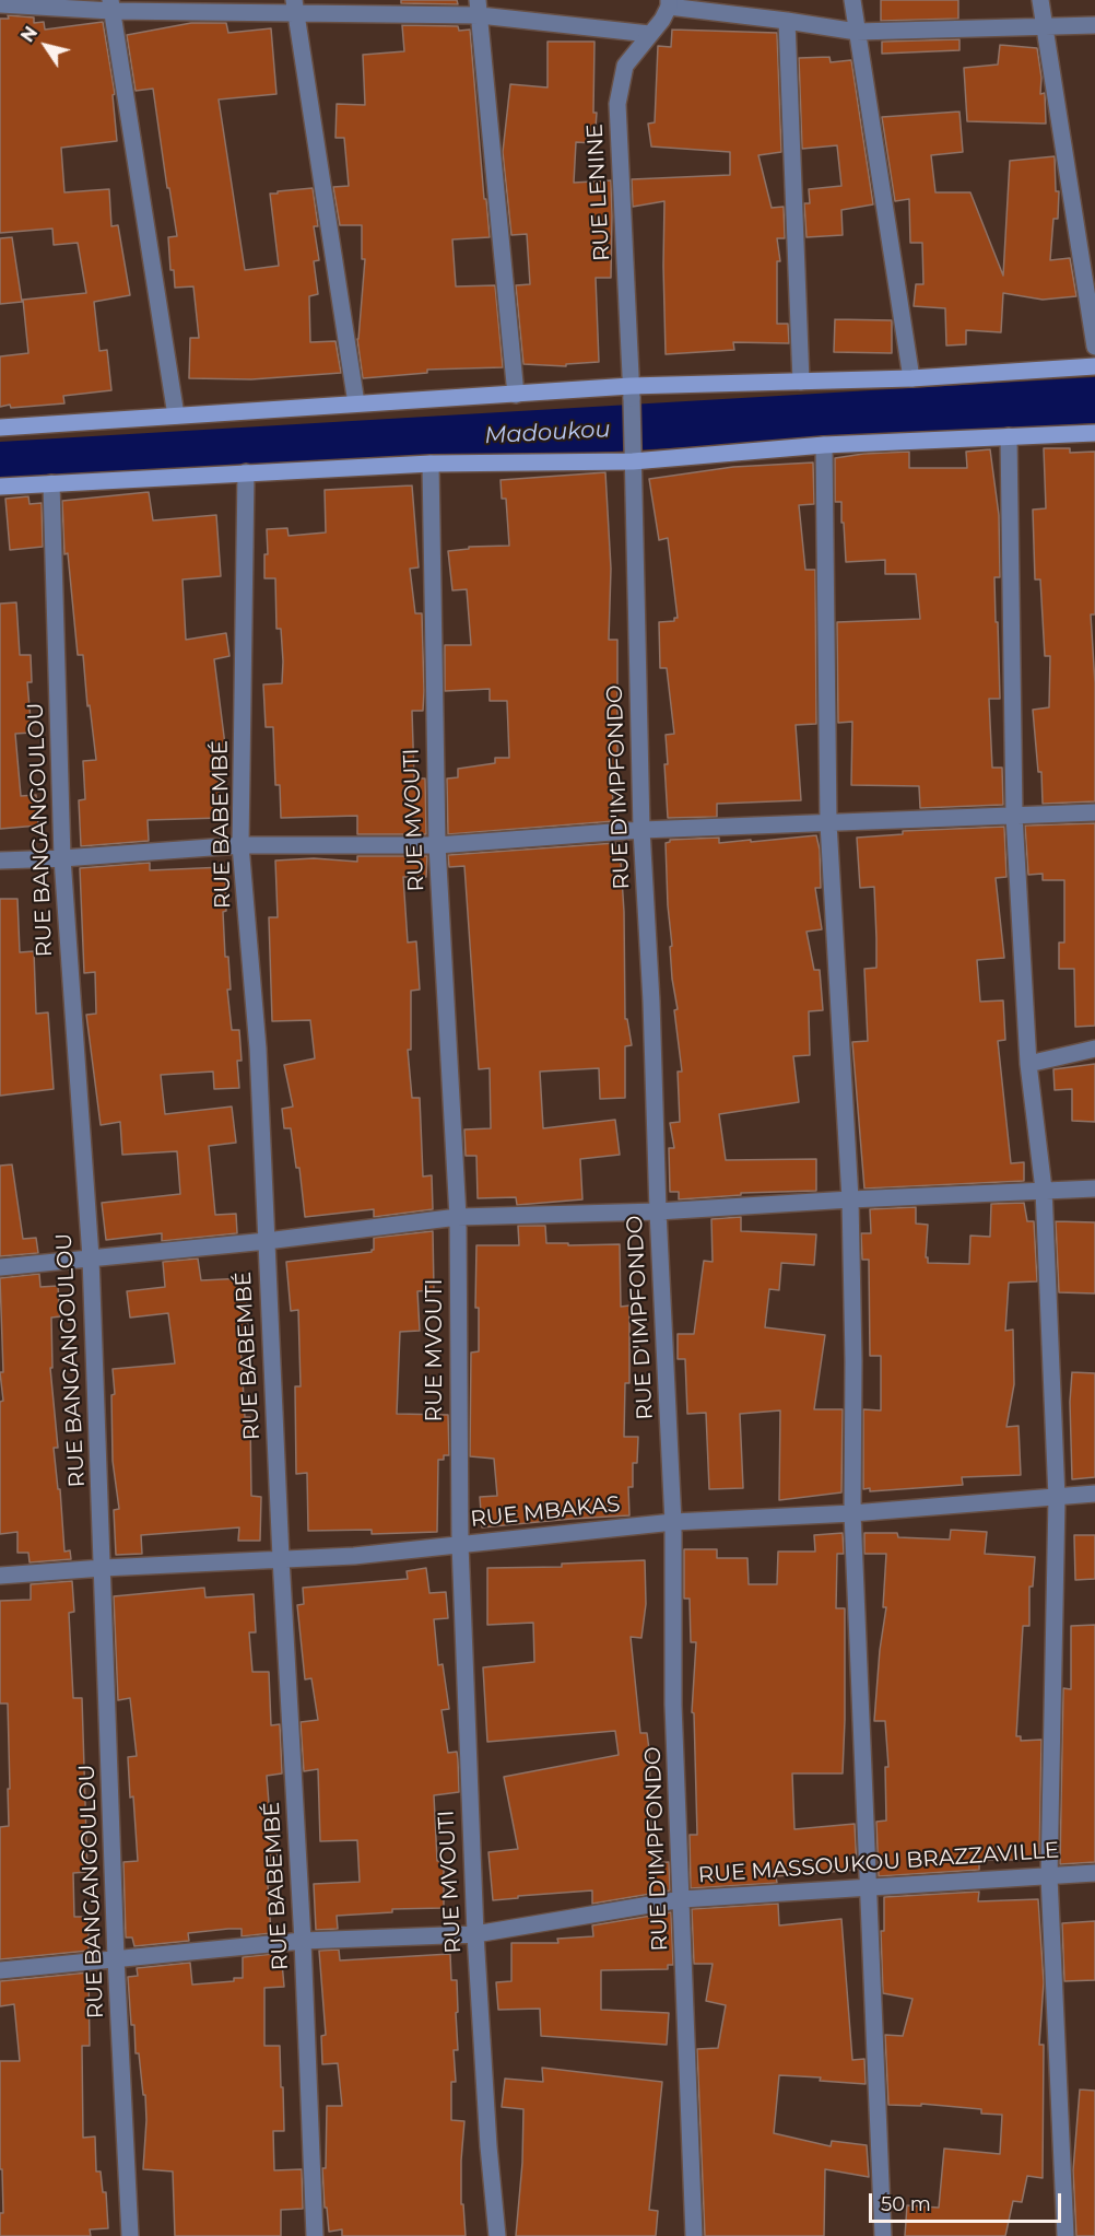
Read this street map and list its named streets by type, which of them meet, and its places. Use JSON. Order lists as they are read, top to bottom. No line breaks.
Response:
{"streets":{"street":["RUE LENINE","RUE D'IMPFONDO","RUE MVOUTI","RUE BABEMBÉ","RUE BANGANGOULOU","RUE MBAKAS","RUE MASSOUKOU BRAZZAVILLE"]},"crossings":[["RUE LENINE","RUE D'IMPFONDO"],["RUE D'IMPFONDO","RUE MBAKAS"],["RUE D'IMPFONDO","RUE MASSOUKOU BRAZZAVILLE"],["RUE MVOUTI","RUE MBAKAS"],["RUE MVOUTI","RUE MASSOUKOU BRAZZAVILLE"],["RUE BABEMBÉ","RUE MBAKAS"],["RUE BABEMBÉ","RUE MASSOUKOU BRAZZAVILLE"],["RUE BANGANGOULOU","RUE MBAKAS"],["RUE BANGANGOULOU","RUE MASSOUKOU BRAZZAVILLE"]],"water":["Madoukou"],"scale_bar":"50 m","north":"top left"}
